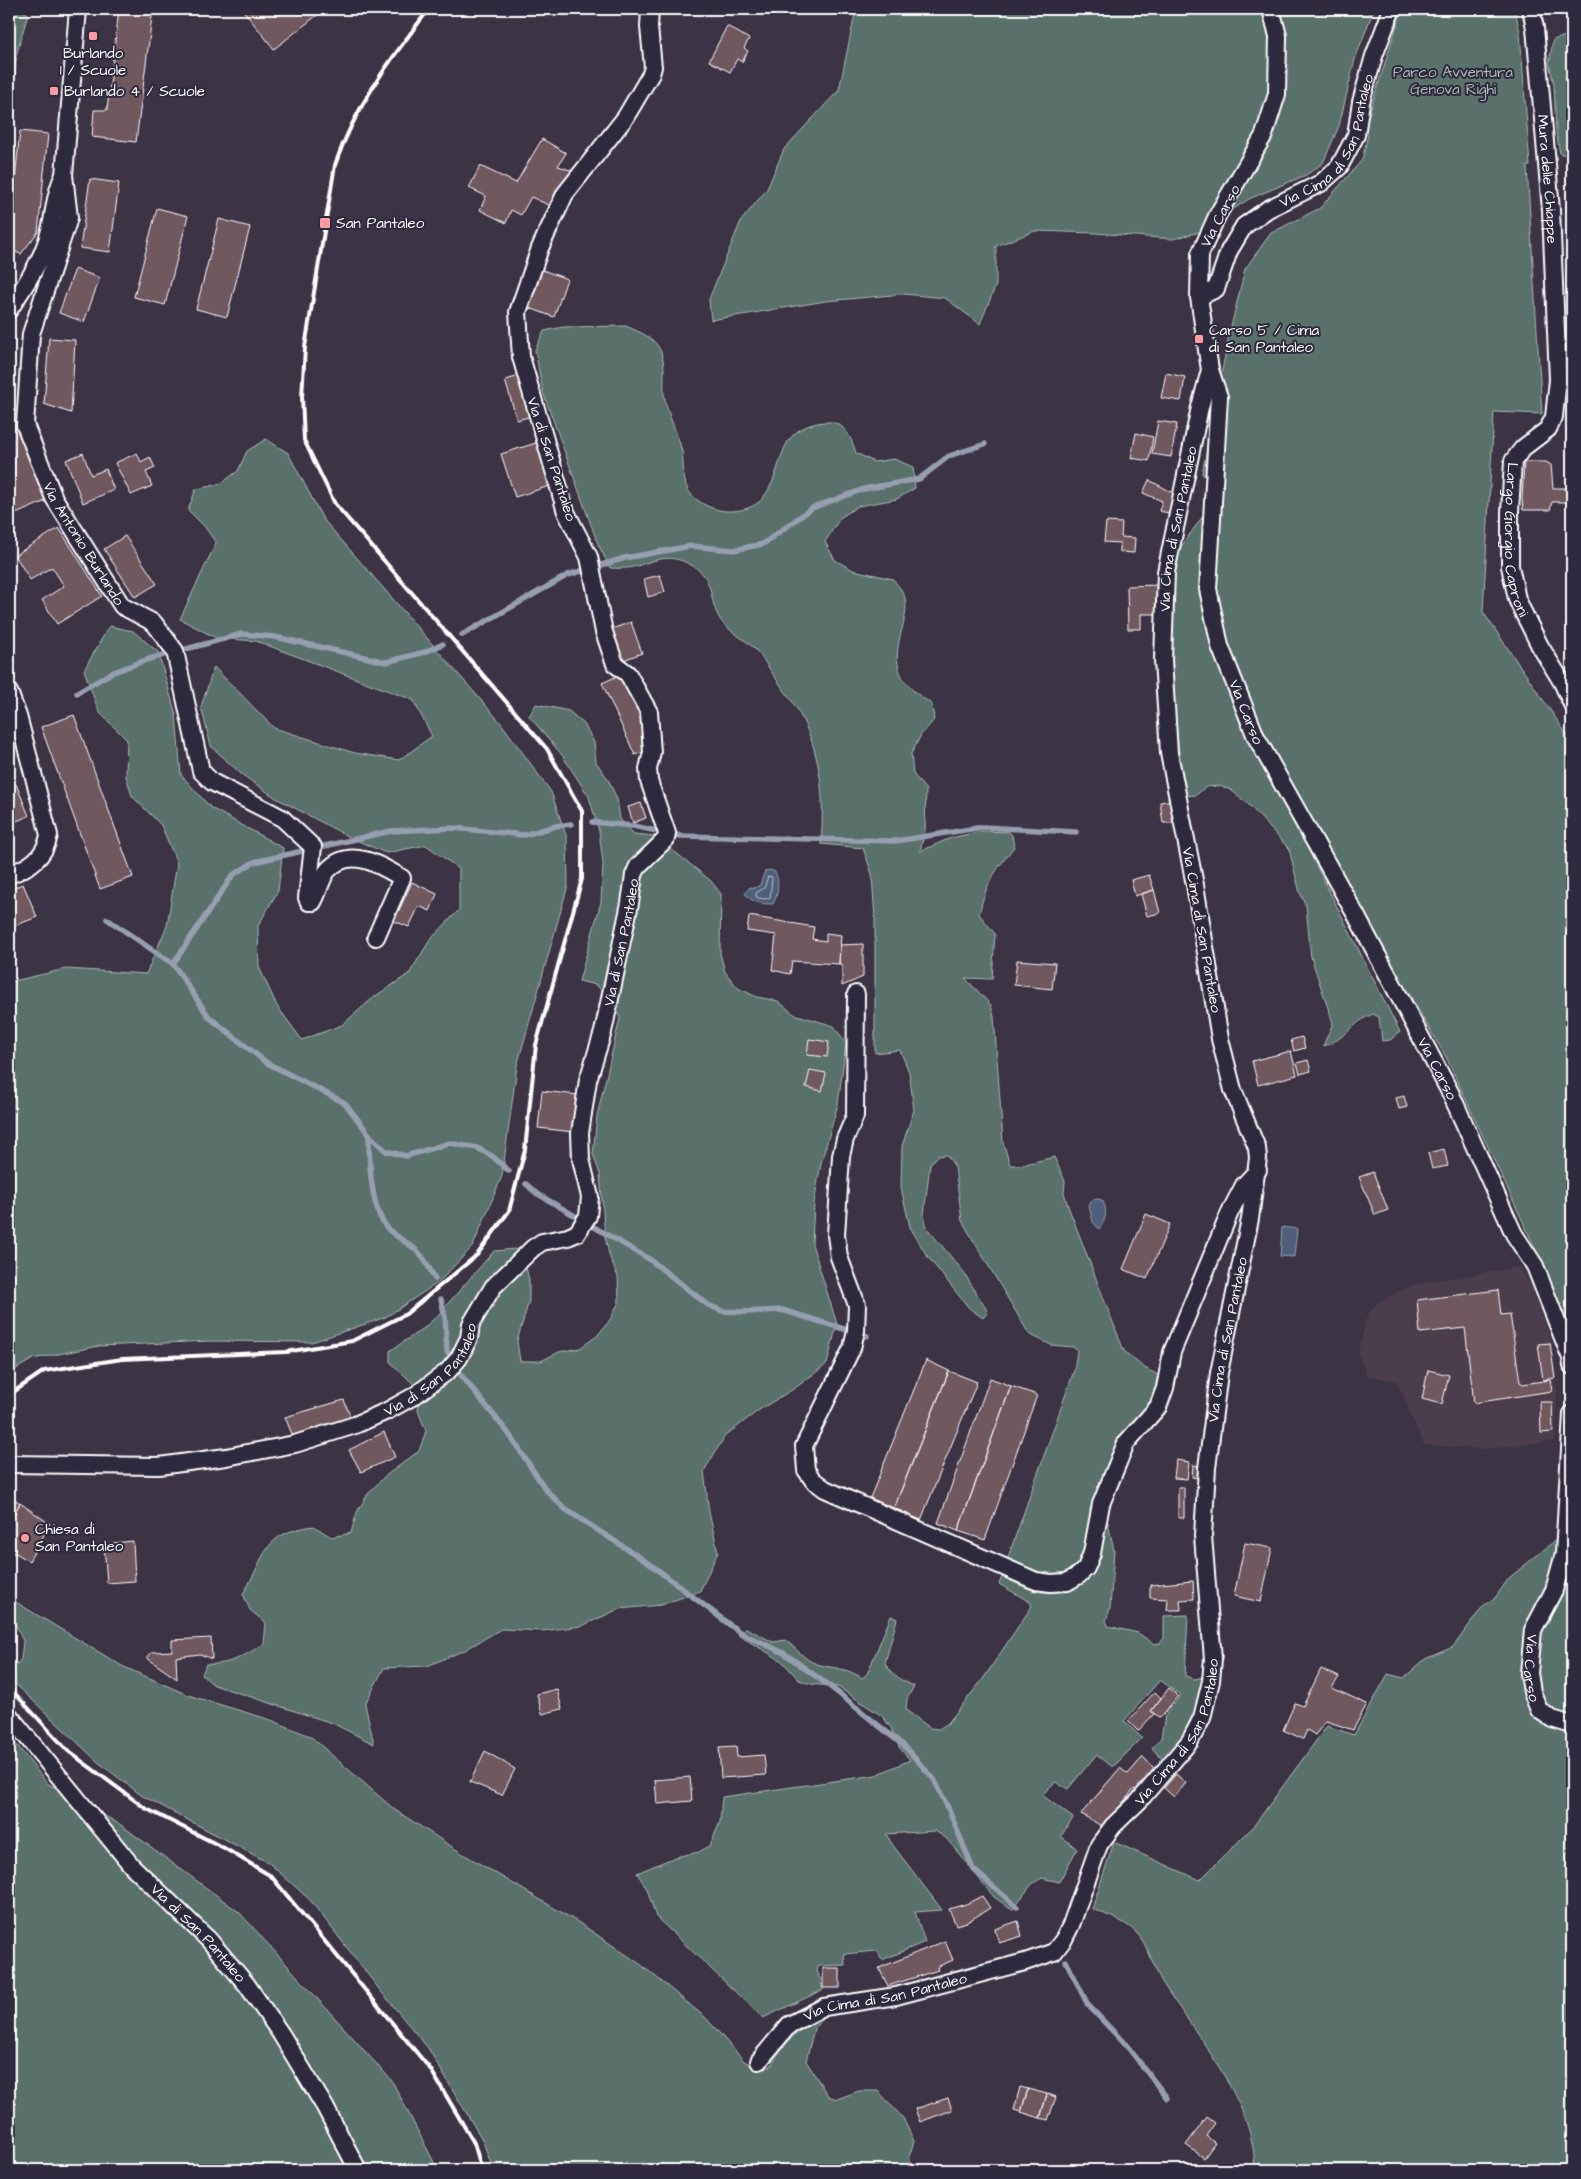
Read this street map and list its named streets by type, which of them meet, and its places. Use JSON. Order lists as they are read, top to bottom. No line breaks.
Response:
{"streets":{"street":["Via Cima di San Pantaleo","Mura delle Chiappe","Via Carso","Via di San Pantaleo","Largo Giorgio Caproni","Via Antonio Burlando"]},"crossings":[["Via Cima di San Pantaleo","Via Carso"],["Mura delle Chiappe","Largo Giorgio Caproni"]],"parks":["Parco Avventura Genova Righi"],"places":{"transit":["Burlando 1 / Scuole","Burlando 4 / Scuole","San Pantaleo","Carso 5 / Cima di San Pantaleo"],"other":["Chiesa di San Pantaleo"]}}
